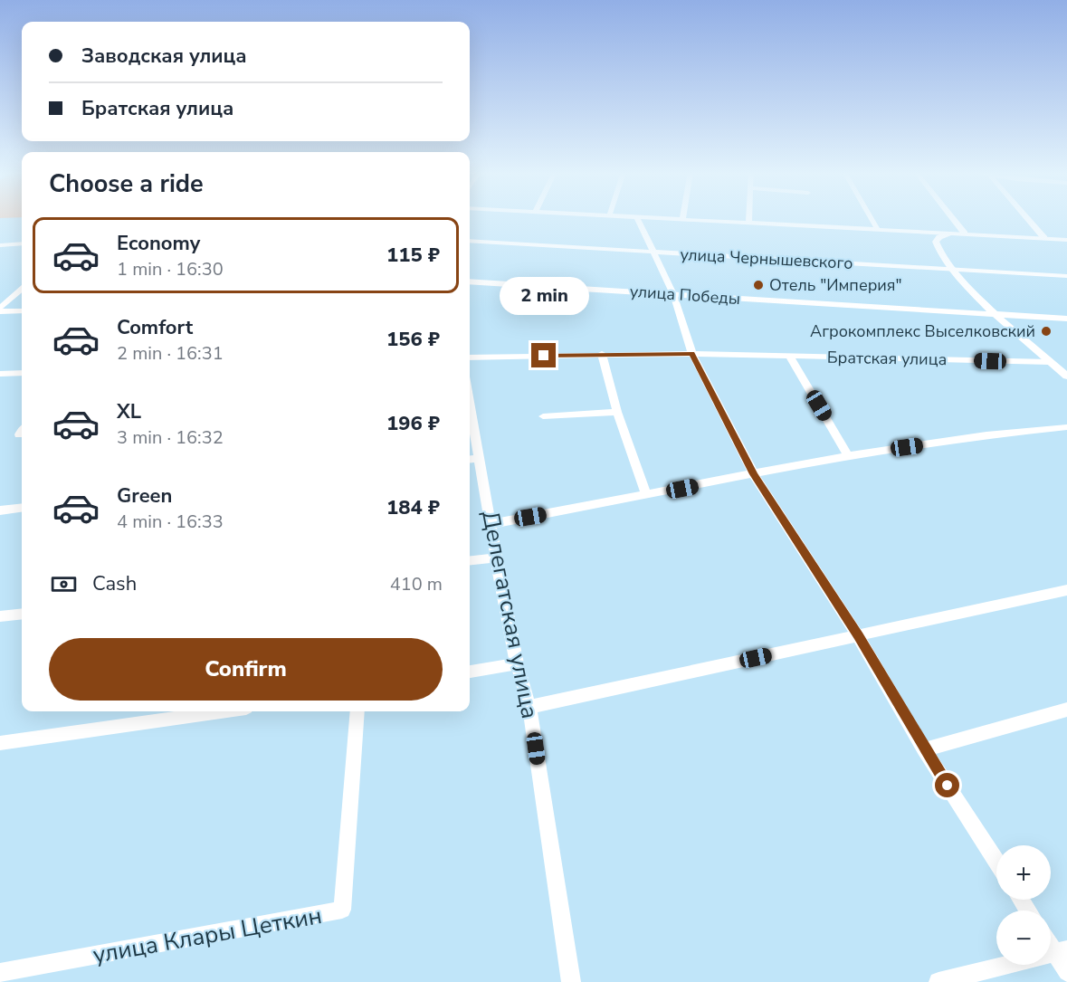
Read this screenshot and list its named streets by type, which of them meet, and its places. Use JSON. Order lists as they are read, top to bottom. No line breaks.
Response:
{"streets":{"street":["улица Чернышевского","улица Победы","Братская улица","Делегатская улица","улица Клары Цеткин"]},"places":["Отель \"Империя\"","Агрокомплекс Выселковский"],"page":{"banner":["Заводская улица","Братская улица"],"heading":"Choose a ride","list":[{"name":"Economy","note":"1 min · 16:30","value":"115 ₽"},{"name":"Comfort","note":"2 min · 16:31","value":"156 ₽"},{"name":"XL","note":"3 min · 16:32","value":"196 ₽"},{"name":"Green","note":"4 min · 16:33","value":"184 ₽"}],"bubble":"2 min","pay":["Cash","410 m"],"buttons":"Confirm","map_buttons":["+","−"]}}
